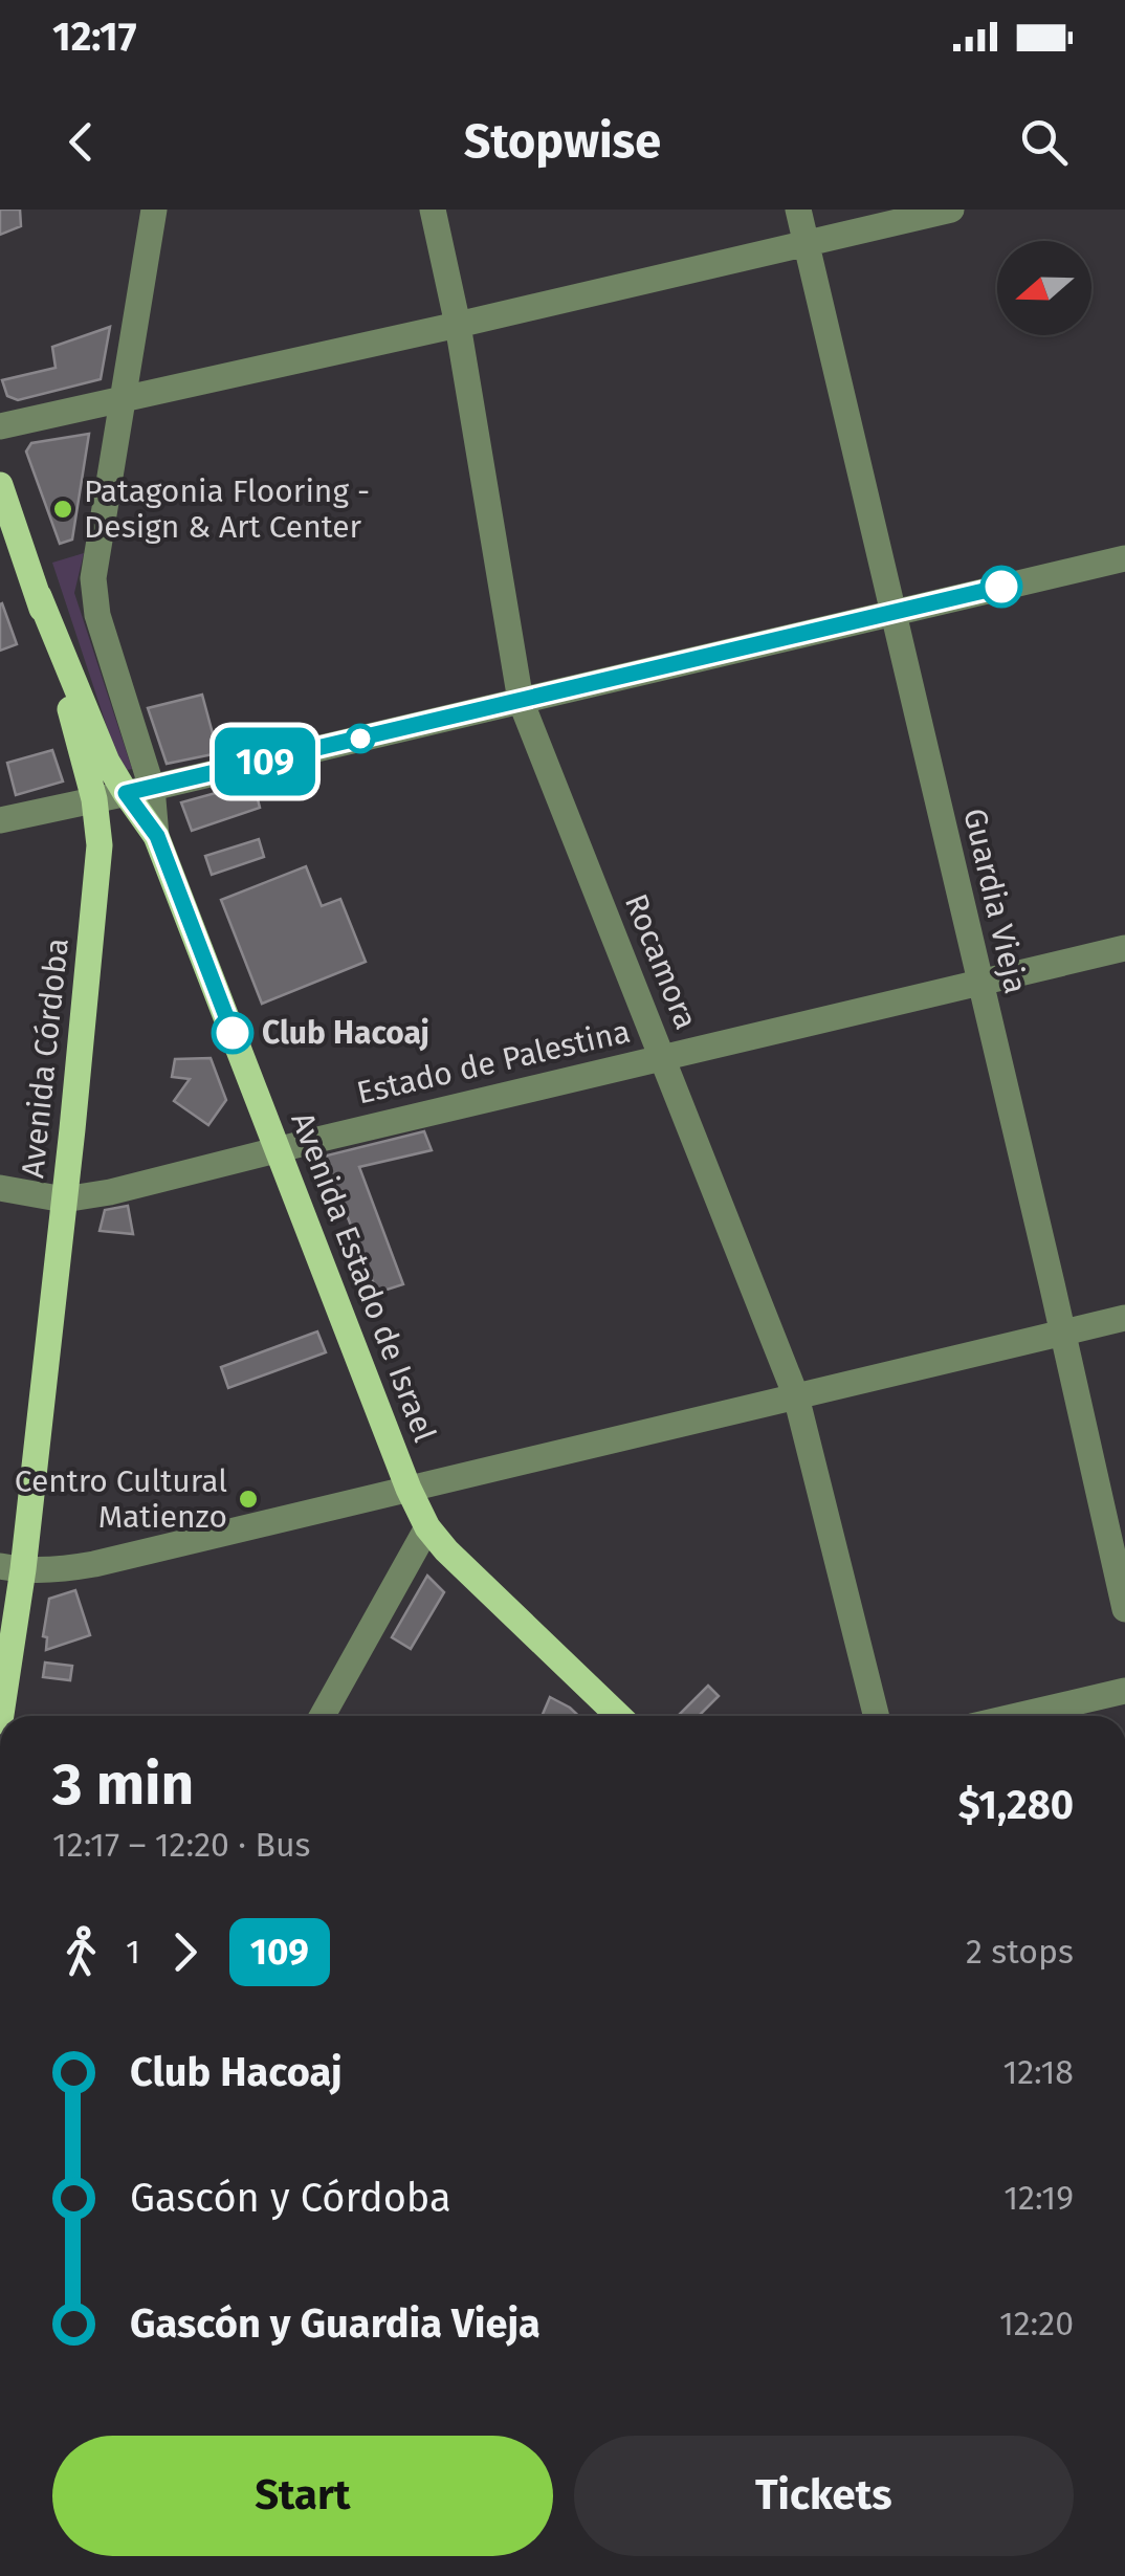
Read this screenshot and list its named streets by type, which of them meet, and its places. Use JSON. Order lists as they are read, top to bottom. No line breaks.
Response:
{"streets":{"main road":["Avenida Córdoba","Avenida Estado de Israel"],"street":["Guardia Vieja","Rocamora","Estado de Palestina"]},"crossings":[["Guardia Vieja","Estado de Palestina"],["Rocamora","Estado de Palestina"],["Avenida Córdoba","Estado de Palestina"],["Avenida Córdoba","Avenida Estado de Israel"],["Estado de Palestina","Avenida Estado de Israel"]],"places":["Patagonia Flooring - Design & Art Center","Club Hacoaj","Centro Cultural Matienzo"],"lines":["bus line 109"],"north":"left","page":{"status":"12:17","header":"Stopwise","on_map":"109","heading":["3 min","12:17 – 12:20 · Bus","$1,280"],"legs":["1","109","2 stops"],"list":[{"name":"Club Hacoaj","value":"12:18"},{"name":"Gascón y Córdoba","value":"12:19"},{"name":"Gascón y Guardia Vieja","value":"12:20"}],"buttons":["Start","Tickets"]}}
